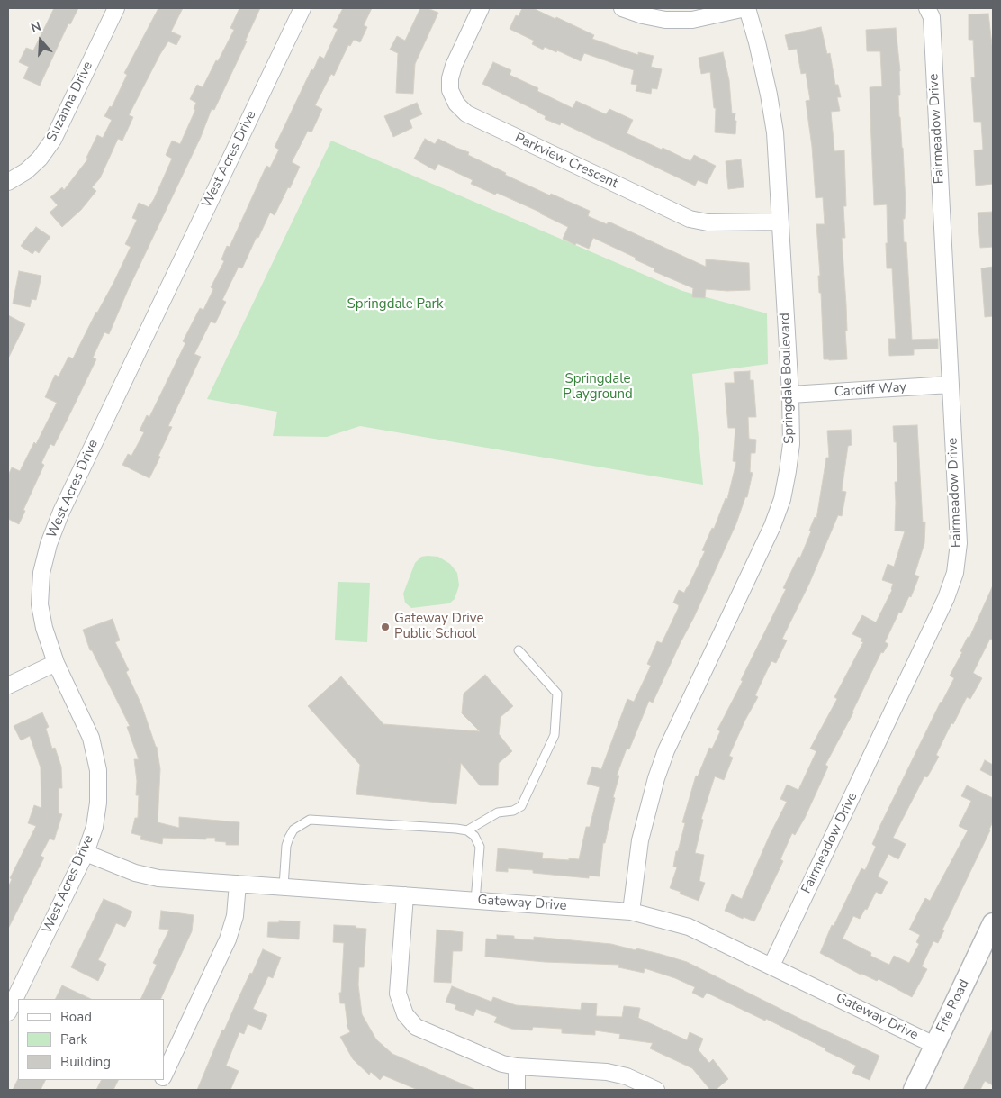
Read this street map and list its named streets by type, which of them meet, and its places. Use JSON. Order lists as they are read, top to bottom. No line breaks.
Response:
{"streets":{"street":["Suzanna Drive","Fairmeadow Drive","West Acres Drive","Parkview Crescent","Springdale Boulevard","Cardiff Way","Gateway Drive","Fife Road"]},"crossings":[["Fairmeadow Drive","Cardiff Way"],["Fairmeadow Drive","Gateway Drive"],["West Acres Drive","Gateway Drive"],["Parkview Crescent","Springdale Boulevard"],["Springdale Boulevard","Cardiff Way"],["Springdale Boulevard","Gateway Drive"],["Gateway Drive","Fife Road"]],"parks":["Springdale Park","Springdale Playground"],"places":["Gateway Drive Public School"],"legend":["Road","Park","Building"],"north":"top"}
